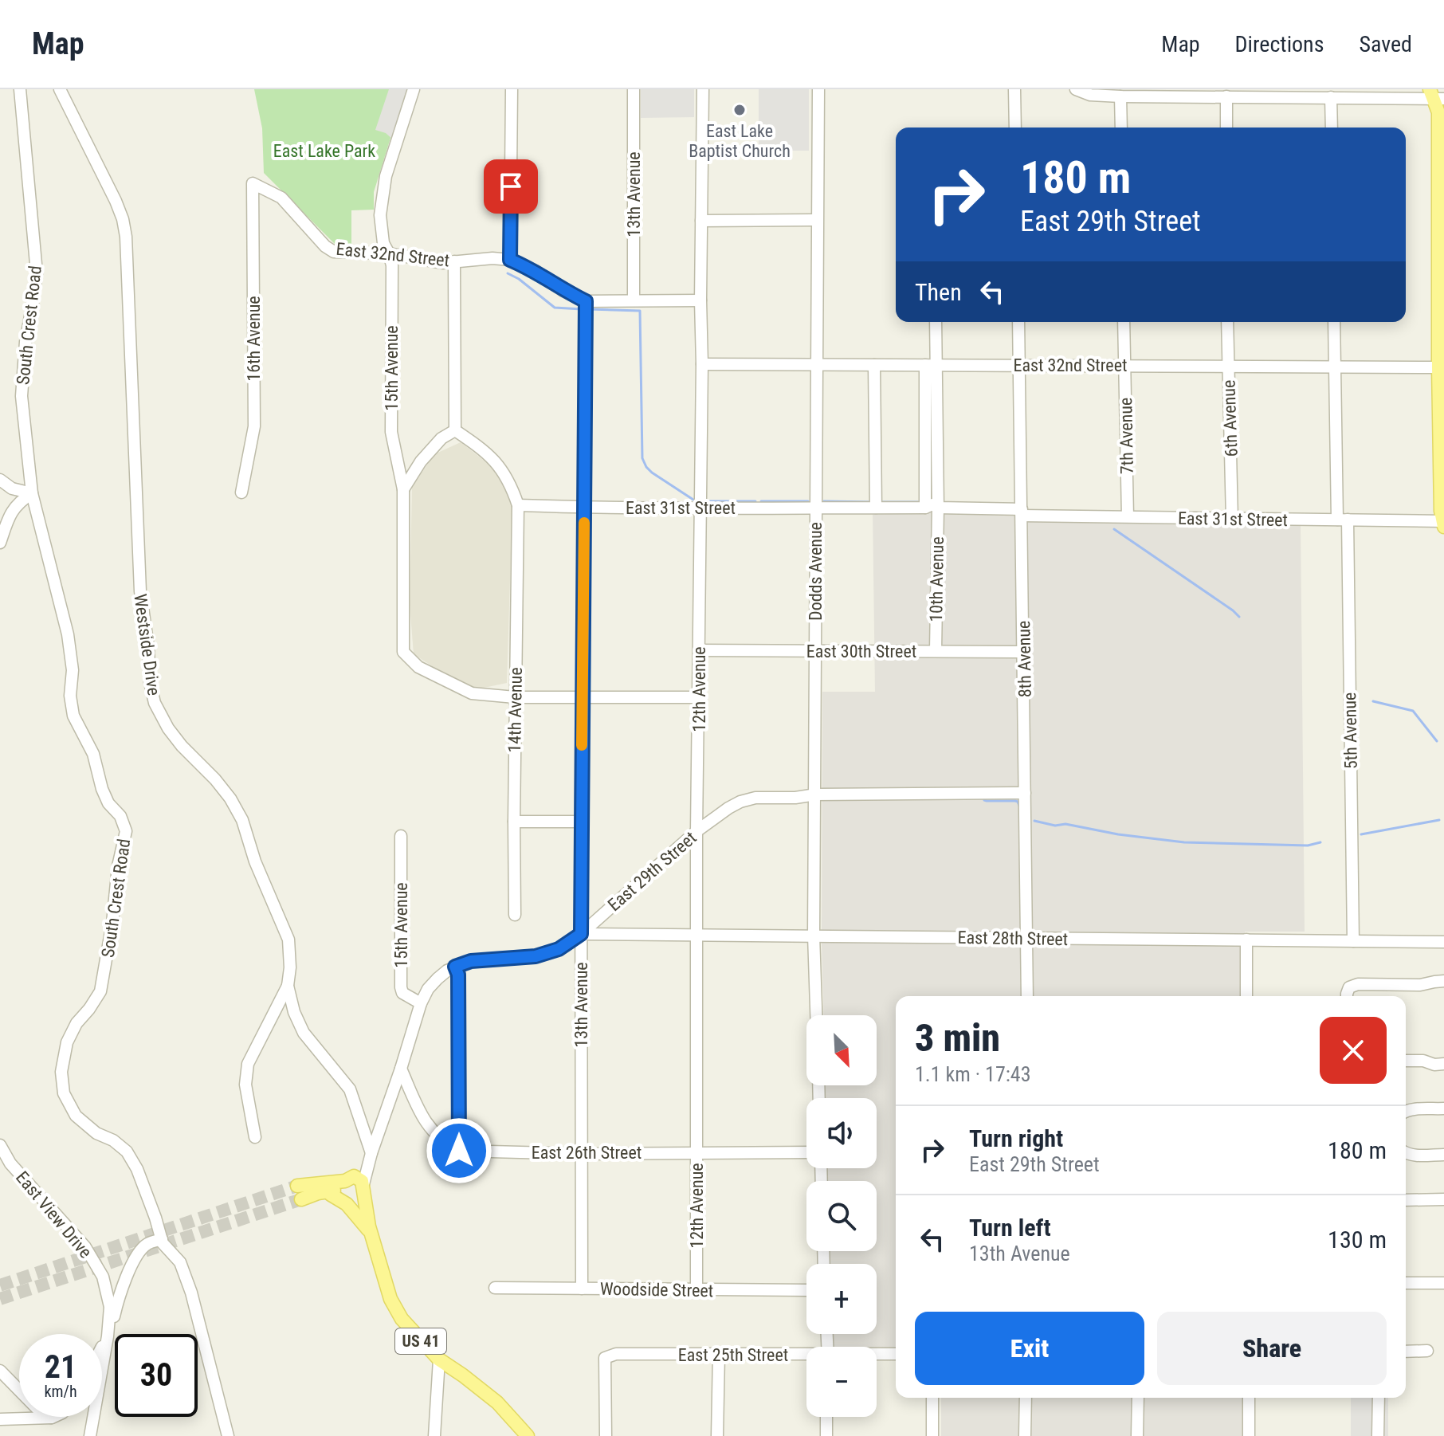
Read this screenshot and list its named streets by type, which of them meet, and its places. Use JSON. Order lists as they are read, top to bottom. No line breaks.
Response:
{"streets":{"main road":["US 41"],"street":["13th Avenue","East 32nd Street","South Crest Road","16th Avenue","15th Avenue","6th Avenue","7th Avenue","East 31st Street","Dodds Avenue","10th Avenue","Westside Drive","East 30th Street","8th Avenue","12th Avenue","14th Avenue","5th Avenue","East 29th Street","East 28th Street","East 26th Street","East View Drive","Woodside Street","East 25th Street"]},"crossings":[["13th Avenue","East 32nd Street"],["13th Avenue","East 31st Street"],["13th Avenue","East 29th Street"],["13th Avenue","East 28th Street"],["13th Avenue","East 26th Street"],["13th Avenue","Woodside Street"],["East 32nd Street","16th Avenue"],["East 32nd Street","15th Avenue"],["East 32nd Street","6th Avenue"],["East 32nd Street","7th Avenue"],["East 32nd Street","Dodds Avenue"],["East 32nd Street","10th Avenue"],["East 32nd Street","8th Avenue"],["East 32nd Street","12th Avenue"],["East 32nd Street","5th Avenue"],["15th Avenue","14th Avenue"],["15th Avenue","East 29th Street"],["6th Avenue","East 31st Street"],["7th Avenue","East 31st Street"],["East 31st Street","Dodds Avenue"],["East 31st Street","10th Avenue"],["East 31st Street","8th Avenue"],["East 31st Street","12th Avenue"],["East 31st Street","14th Avenue"],["East 31st Street","5th Avenue"],["Dodds Avenue","East 30th Street"],["Dodds Avenue","East 29th Street"],["Dodds Avenue","East 28th Street"],["10th Avenue","East 30th Street"],["Westside Drive","East 29th Street"],["East 30th Street","8th Avenue"],["East 30th Street","12th Avenue"],["8th Avenue","East 29th Street"],["8th Avenue","East 28th Street"],["12th Avenue","East 29th Street"],["12th Avenue","East 28th Street"],["12th Avenue","East 26th Street"],["12th Avenue","Woodside Street"],["5th Avenue","East 28th Street"],["East 29th Street","East 28th Street"],["East 29th Street","US 41"]],"parks":["East Lake Park"],"places":["East Lake Baptist Church"],"north":"bottom right","page":{"header":"Map","nav":["Map","Directions","Saved"],"turn":["180 m","East 29th Street"],"then":"Then","heading":["3 min","1.1 km · 17:43"],"map_buttons":["+","−"],"list":[{"name":"Turn right","note":"East 29th Street","value":"180 m"},{"name":"Turn left","note":"13th Avenue","value":"130 m"}],"buttons":["Exit","Share"],"speed":"21 km/h","limit":"30"}}
